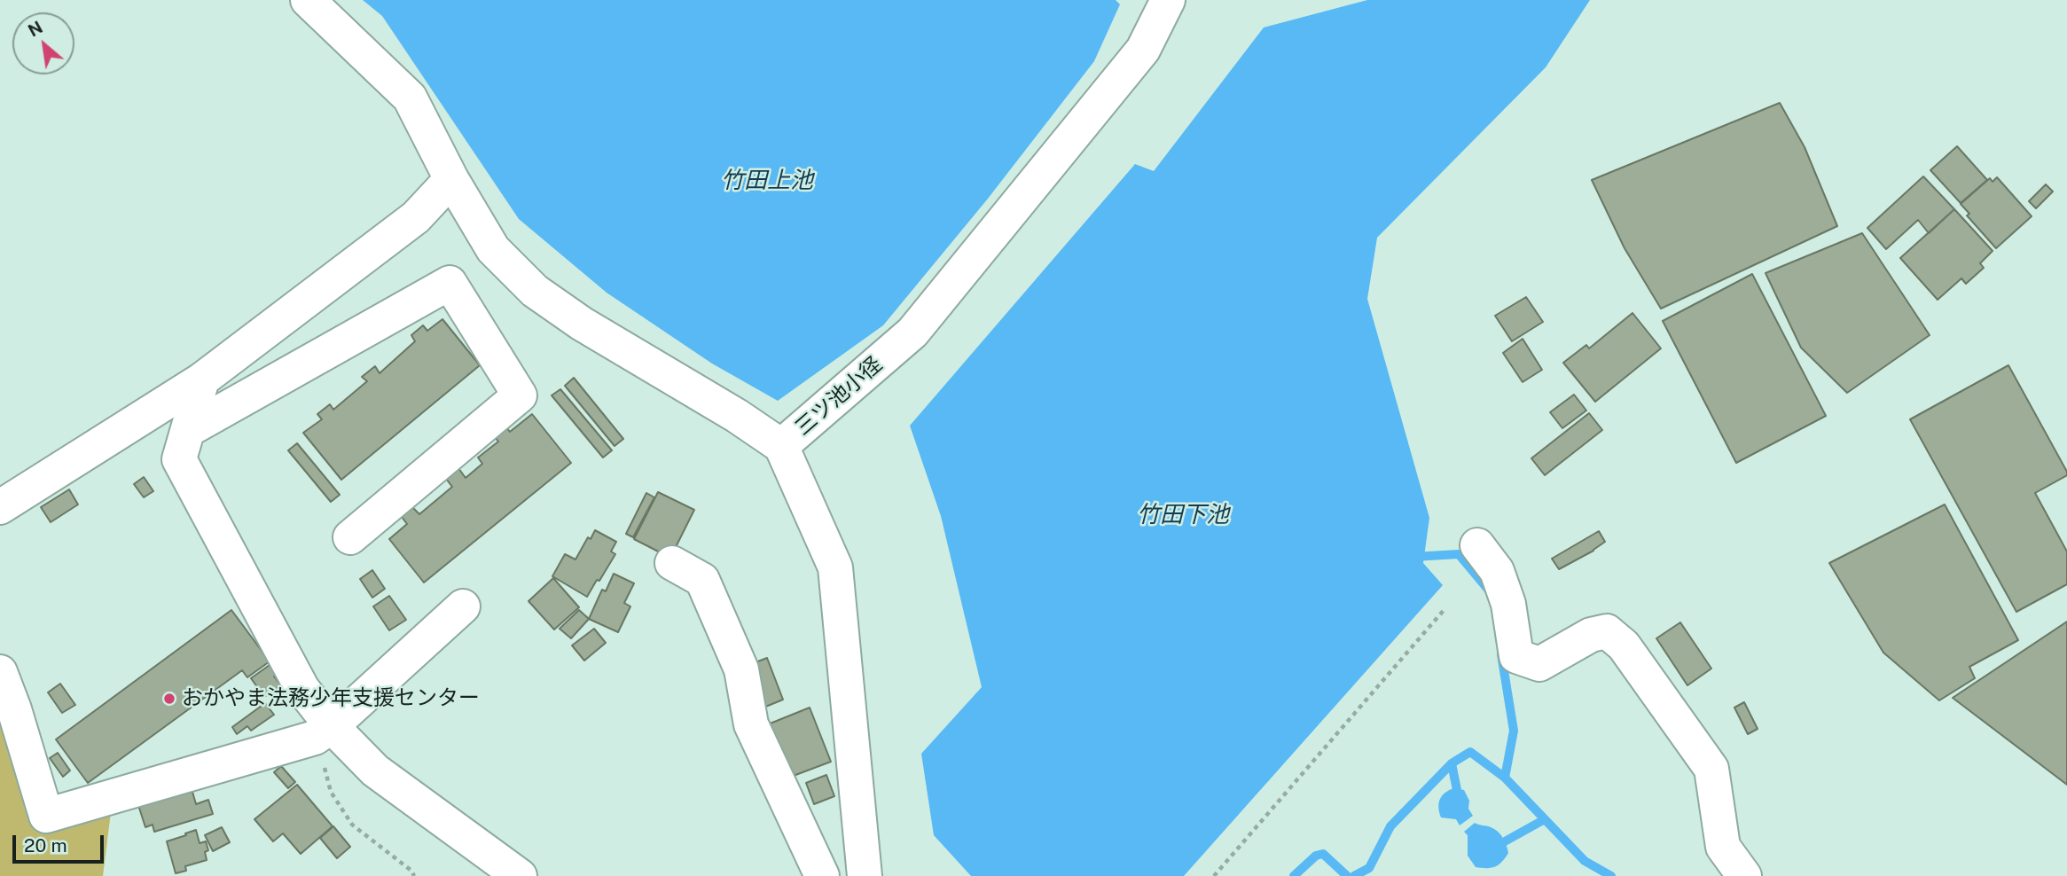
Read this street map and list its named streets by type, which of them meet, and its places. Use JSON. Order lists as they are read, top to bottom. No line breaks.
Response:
{"streets":{"street":["三ツ池小径"]},"water":["竹田上池","竹田下池"],"places":["おかやま法務少年支援センター"],"scale_bar":"20 m","north":"top left"}
